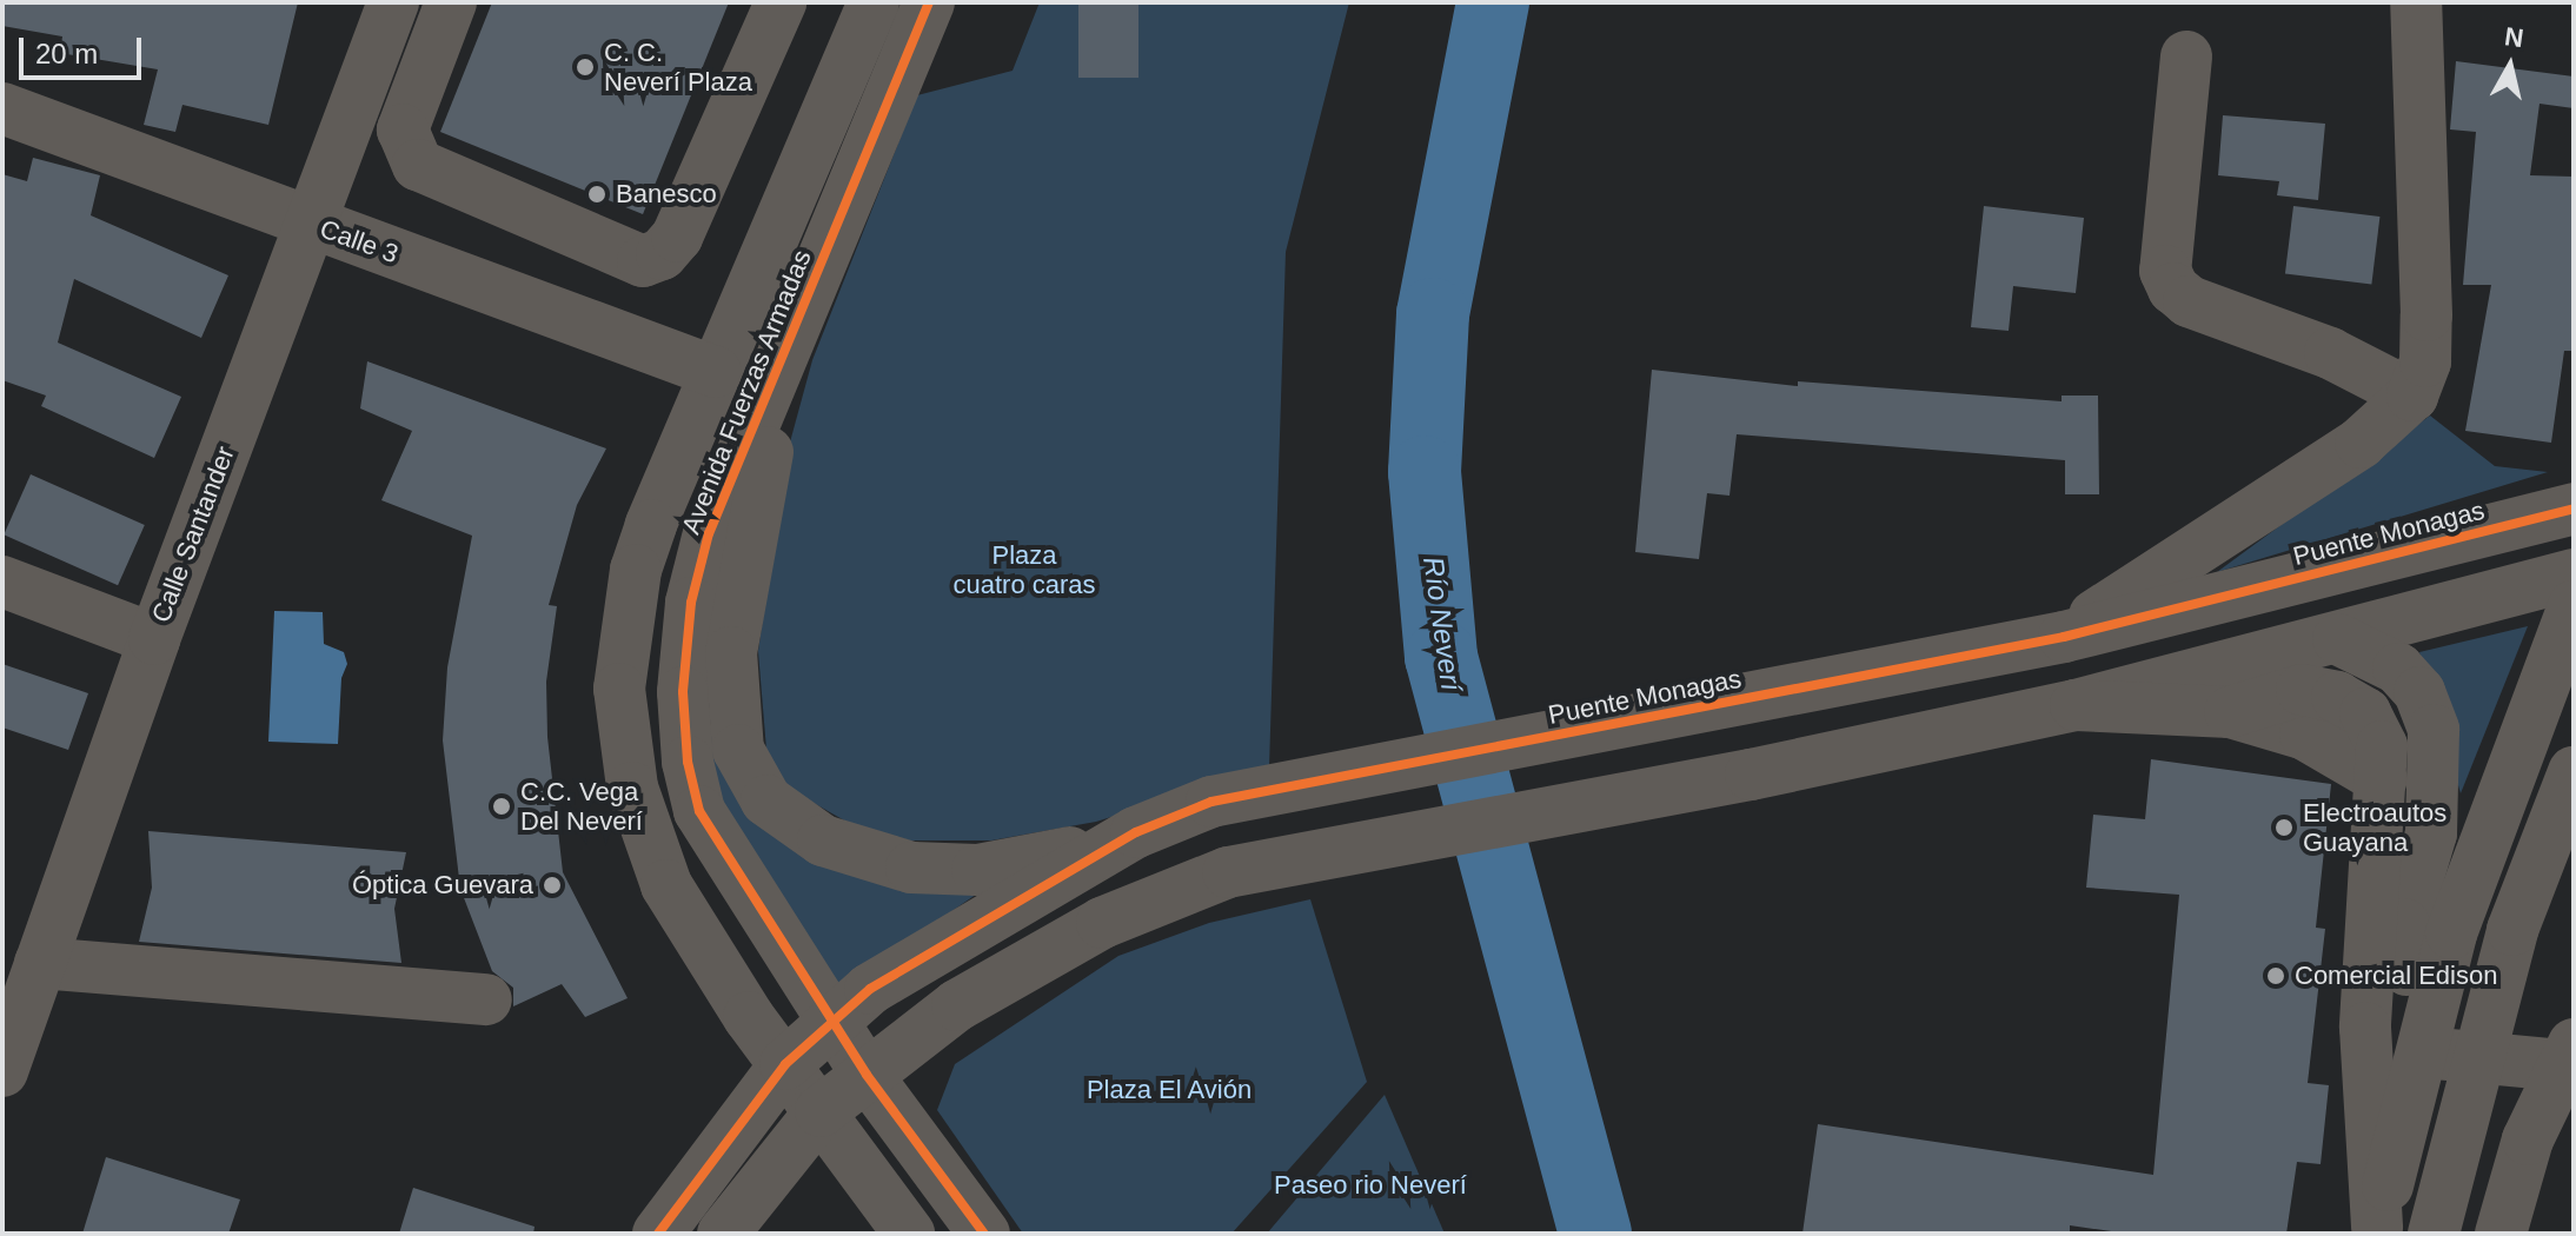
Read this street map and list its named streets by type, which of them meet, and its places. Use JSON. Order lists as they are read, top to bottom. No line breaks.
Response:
{"streets":{"street":["Calle 3","Avenida Fuerzas Armadas","Puente Monagas","Calle Santander"]},"crossings":[["Calle 3","Avenida Fuerzas Armadas"],["Calle 3","Calle Santander"],["Avenida Fuerzas Armadas","Puente Monagas"]],"water":["Río Neverí"],"parks":["Plaza cuatro caras","Plaza El Avión","Paseo rio Neverí"],"places":["C. C. Neverí Plaza","Banesco","C.C. Vega Del Neverí","Electroautos Guayana","Óptica Guevara","Comercial Edison"],"scale_bar":"20 m","north":"top"}
